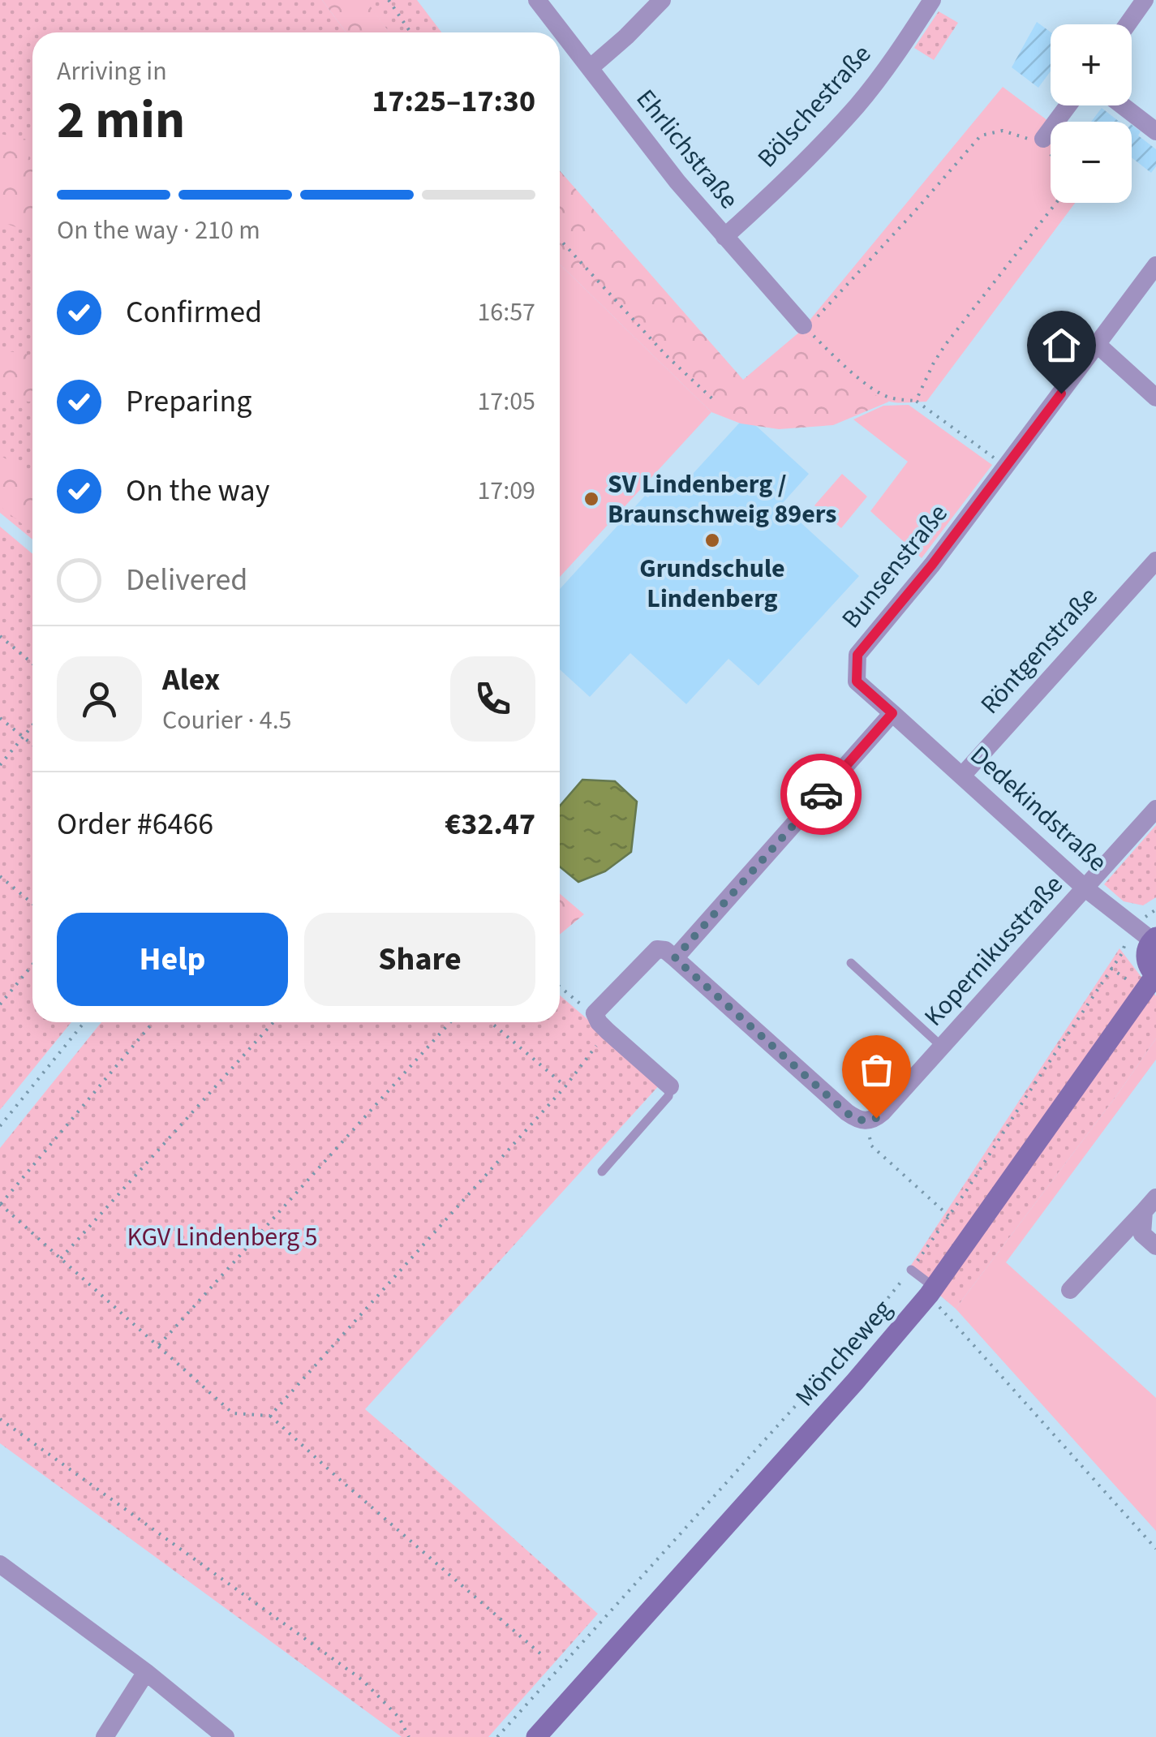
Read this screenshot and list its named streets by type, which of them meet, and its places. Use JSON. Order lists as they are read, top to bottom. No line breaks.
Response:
{"streets":{"main road":["Möncheweg"],"street":["Bölschestraße","Ehrlichstraße","Bunsenstraße","Röntgenstraße","Dedekindstraße","Kopernikusstraße"]},"crossings":[["Bölschestraße","Ehrlichstraße"],["Bunsenstraße","Dedekindstraße"],["Röntgenstraße","Dedekindstraße"],["Dedekindstraße","Kopernikusstraße"],["Dedekindstraße","Möncheweg"]],"parks":["KGV Lindenberg 5"],"places":["SV Lindenberg / Braunschweig 89ers","Grundschule Lindenberg"],"page":{"map_buttons":["+","−"],"heading":["2 min","Arriving in","17:25–17:30"],"panel":["Alex","Courier · 4.5","Order #6466","€32.47"],"bar":"On the way · 210 m","list":[["Confirmed","16:57"],["Preparing","17:05"],["On the way","17:09"],"Delivered"],"buttons":["Help","Share"]}}
